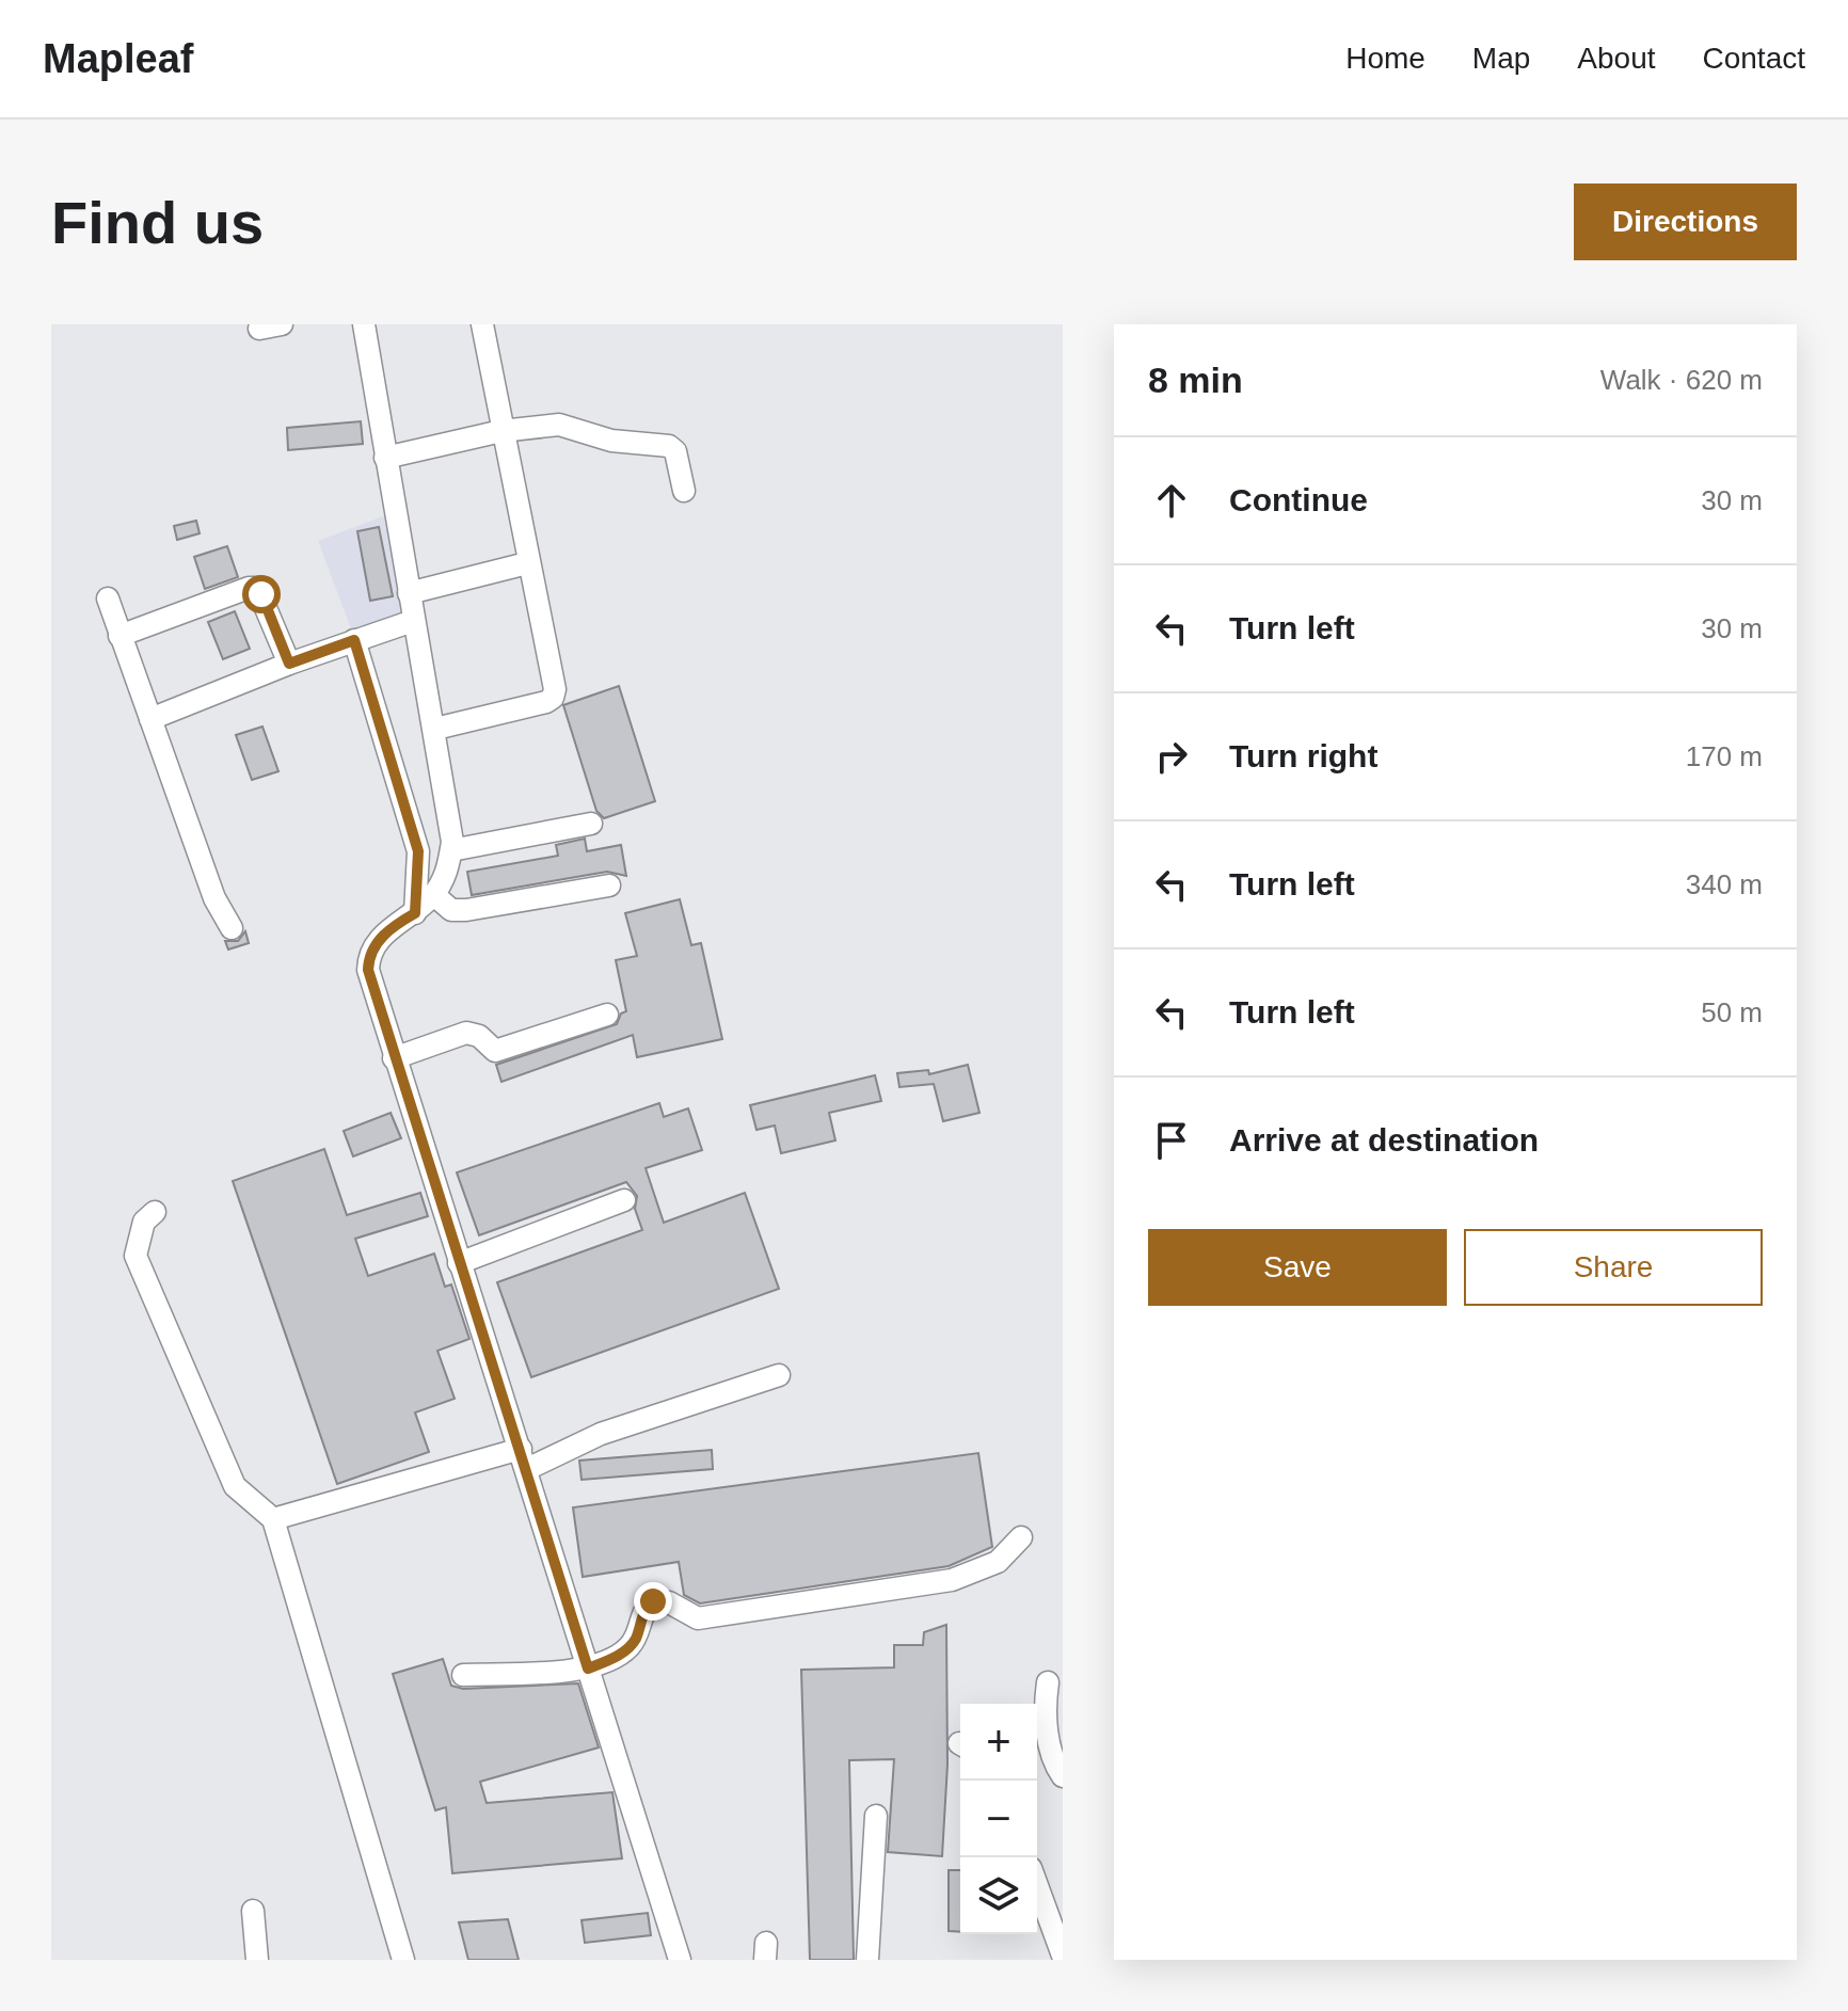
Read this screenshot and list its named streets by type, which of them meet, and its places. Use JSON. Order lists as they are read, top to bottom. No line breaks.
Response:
{"page":{"header":"Mapleaf","nav":["Home","Map","About","Contact"],"buttons":["Directions",["Save","Share"]],"title":"Find us","heading":["8 min","Walk · 620 m"],"list":[["Continue","30 m"],["Turn left","30 m"],["Turn right","170 m"],["Turn left","340 m"],["Turn left","50 m"],"Arrive at destination"],"map_buttons":["+","−"]}}
